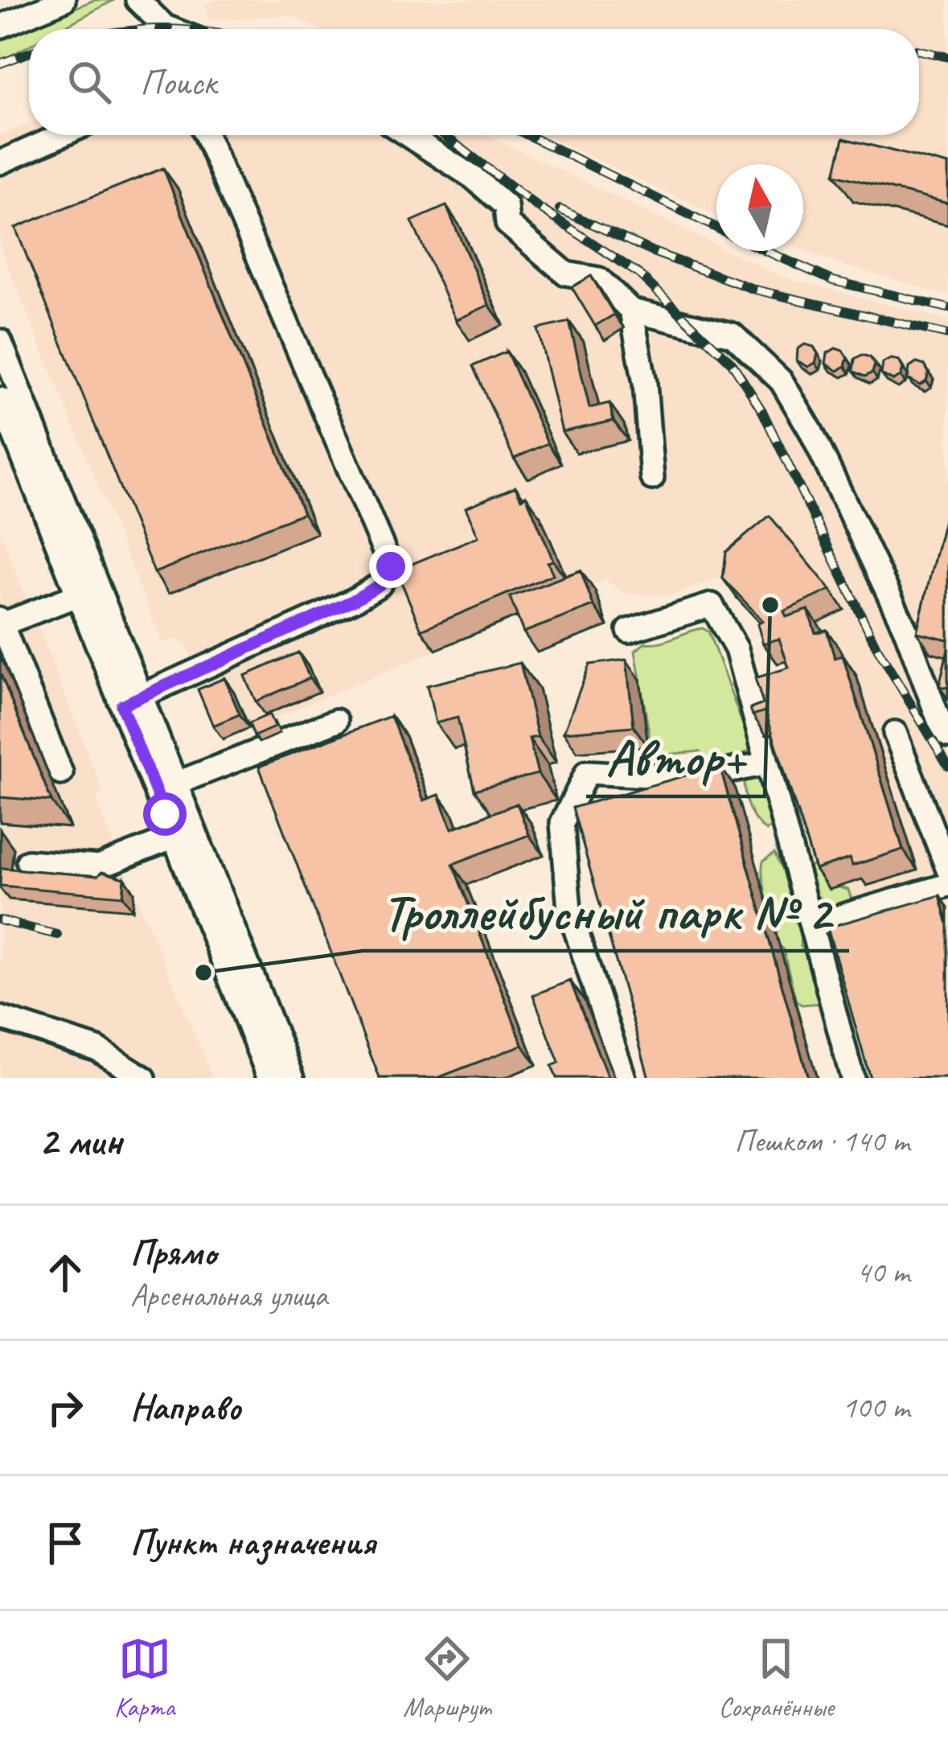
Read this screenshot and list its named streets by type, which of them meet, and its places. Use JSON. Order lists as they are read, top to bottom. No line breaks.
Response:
{"places":["Автор+","Троллейбусный парк № 2"],"north":"top","page":{"search":"Поиск","heading":["2 мин","Пешком · 140 m"],"list":[["Прямо","Арсенальная улица","40 m"],["Направо","100 m"],"Пункт назначения"],"nav":["Карта","Маршрут","Сохранённые"]}}
